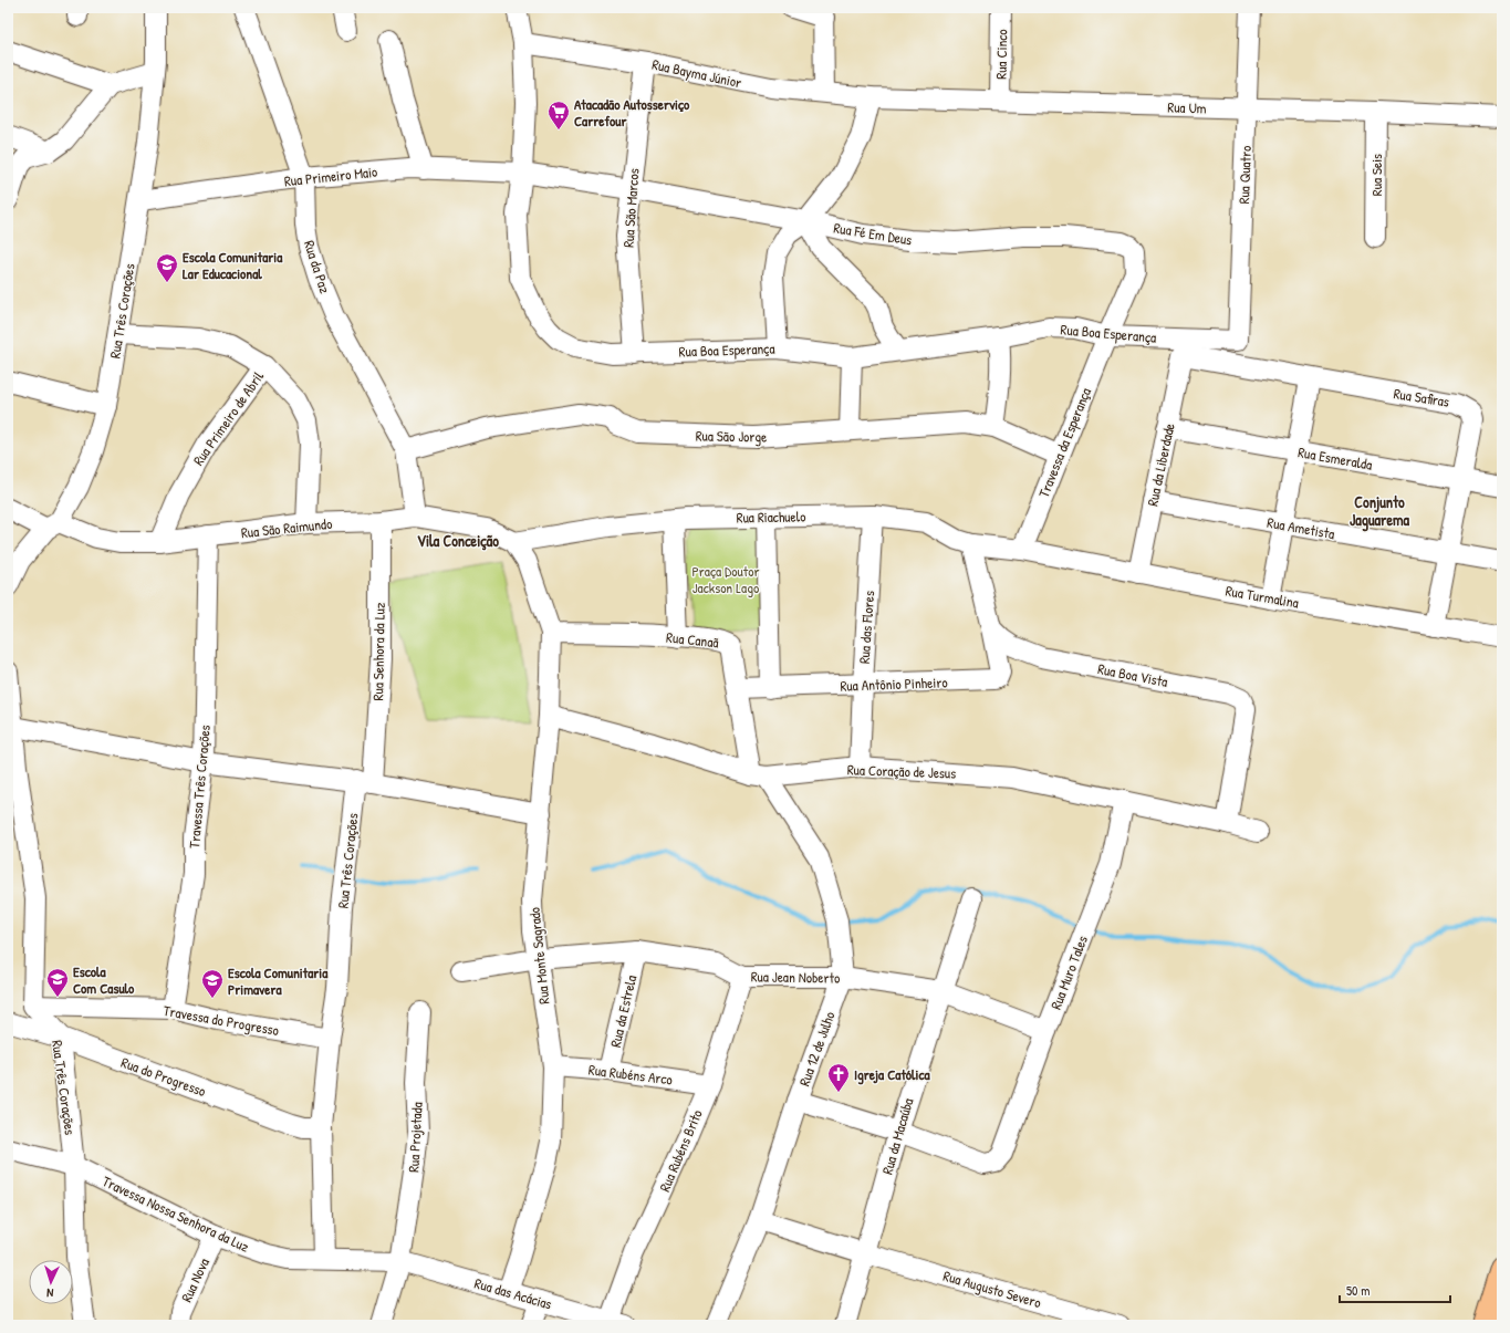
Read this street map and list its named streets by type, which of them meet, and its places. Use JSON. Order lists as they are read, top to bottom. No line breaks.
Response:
{"streets":{"street":["Rua Cinco","Rua Bayma Júnior","Rua Um","Rua Quatro","Rua Seis","Rua Primeiro Maio","Rua São Marcos","Rua Fé Em Deus","Rua da Paz","Rua Três Corações","Rua Boa Esperança","Rua Safiras","Rua Primeiro de Abril","Rua São Jorge","Travessa da Esperança","Rua Esmeralda","Rua da Liberdade","Rua Riachuelo","Rua São Raimundo","Rua Ametista","Rua Turmalina","Rua das Flores","Rua Canaã","Rua Senhora da Luz","Rua Boa Vista","Rua Antônio Pinheiro","Rua Coração de Jesus","Travessa Três Corações","Rua Monte Sagrado","Rua Muro Tales","Rua Jean Noberto","Rua da Estrela","Travessa do Progresso","Rua 12 de Julho","Rua Rubéns Arco","Rua do Progresso","Rua da Macaúba","Rua Projetada","Rua Rubéns Brito","Travessa Nossa Senhora da Luz","Rua Nova","Rua Augusto Severo","Rua das Acácias"]},"crossings":[["Rua Cinco","Rua Um"],["Rua Bayma Júnior","Rua Um"],["Rua Bayma Júnior","Rua São Marcos"],["Rua Bayma Júnior","Rua Boa Esperança"],["Rua Um","Rua Quatro"],["Rua Um","Rua Seis"],["Rua Quatro","Rua Boa Esperança"],["Rua Primeiro Maio","Rua Fé Em Deus"],["Rua Primeiro Maio","Rua da Paz"],["Rua Primeiro Maio","Rua Três Corações"],["Rua Primeiro Maio","Rua Boa Esperança"],["Rua São Marcos","Rua Fé Em Deus"],["Rua São Marcos","Rua Boa Esperança"],["Rua Fé Em Deus","Rua Boa Esperança"],["Rua Fé Em Deus","Travessa da Esperança"],["Rua da Paz","Rua São Jorge"],["Rua da Paz","Rua São Raimundo"],["Rua Três Corações","Rua São Raimundo"],["Rua Três Corações","Rua Senhora da Luz"],["Rua Três Corações","Travessa do Progresso"],["Rua Três Corações","Rua do Progresso"],["Rua Três Corações","Travessa Nossa Senhora da Luz"],["Rua Boa Esperança","Travessa da Esperança"],["Rua Safiras","Rua Esmeralda"],["Rua Safiras","Rua da Liberdade"],["Rua Safiras","Rua Ametista"],["Rua Safiras","Rua Turmalina"],["Rua Primeiro de Abril","Rua São Raimundo"],["Rua São Jorge","Travessa da Esperança"],["Travessa da Esperança","Rua Riachuelo"],["Travessa da Esperança","Rua Turmalina"],["Rua Esmeralda","Rua da Liberdade"],["Rua da Liberdade","Rua Ametista"],["Rua da Liberdade","Rua Turmalina"],["Rua Riachuelo","Rua São Raimundo"],["Rua Riachuelo","Rua Turmalina"],["Rua Riachuelo","Rua das Flores"],["Rua Riachuelo","Rua Monte Sagrado"],["Rua São Raimundo","Rua Senhora da Luz"],["Rua São Raimundo","Travessa Três Corações"],["Rua São Raimundo","Rua Monte Sagrado"],["Rua das Flores","Rua Antônio Pinheiro"],["Rua das Flores","Rua Coração de Jesus"],["Rua Canaã","Rua Antônio Pinheiro"],["Rua Canaã","Rua Coração de Jesus"],["Rua Canaã","Rua Monte Sagrado"],["Rua Canaã","Rua 12 de Julho"],["Rua Boa Vista","Rua Antônio Pinheiro"],["Rua Boa Vista","Rua Coração de Jesus"],["Rua Coração de Jesus","Rua Monte Sagrado"],["Rua Coração de Jesus","Rua Muro Tales"],["Rua Coração de Jesus","Rua 12 de Julho"],["Travessa Três Corações","Travessa do Progresso"],["Rua Monte Sagrado","Rua Jean Noberto"],["Rua Monte Sagrado","Rua Rubéns Arco"],["Rua Monte Sagrado","Rua das Acácias"],["Rua Muro Tales","Rua Jean Noberto"],["Rua Muro Tales","Rua 12 de Julho"],["Rua Muro Tales","Rua da Macaúba"],["Rua Jean Noberto","Rua da Estrela"],["Rua Jean Noberto","Rua 12 de Julho"],["Rua Jean Noberto","Rua da Macaúba"],["Rua Jean Noberto","Rua Rubéns Brito"],["Rua da Estrela","Rua Rubéns Arco"],["Rua 12 de Julho","Rua Augusto Severo"],["Rua Rubéns Arco","Rua Rubéns Brito"],["Rua da Macaúba","Rua Augusto Severo"],["Rua Projetada","Travessa Nossa Senhora da Luz"],["Rua Projetada","Rua das Acácias"],["Rua Rubéns Brito","Rua das Acácias"],["Travessa Nossa Senhora da Luz","Rua Nova"],["Travessa Nossa Senhora da Luz","Rua das Acácias"]],"districts":["Conjunto Jaguarema","Vila Conceição"],"parks":["Praça Doutor Jackson Lago"],"places":{"supermarket":["Atacadão Autosserviço Carrefour"],"school or university":["Escola Comunitaria Lar Educacional","Escola Com Casulo","Escola Comunitaria Primavera"],"church":["Igreja Católica"]},"scale_bar":"50 m","north":"bottom"}
